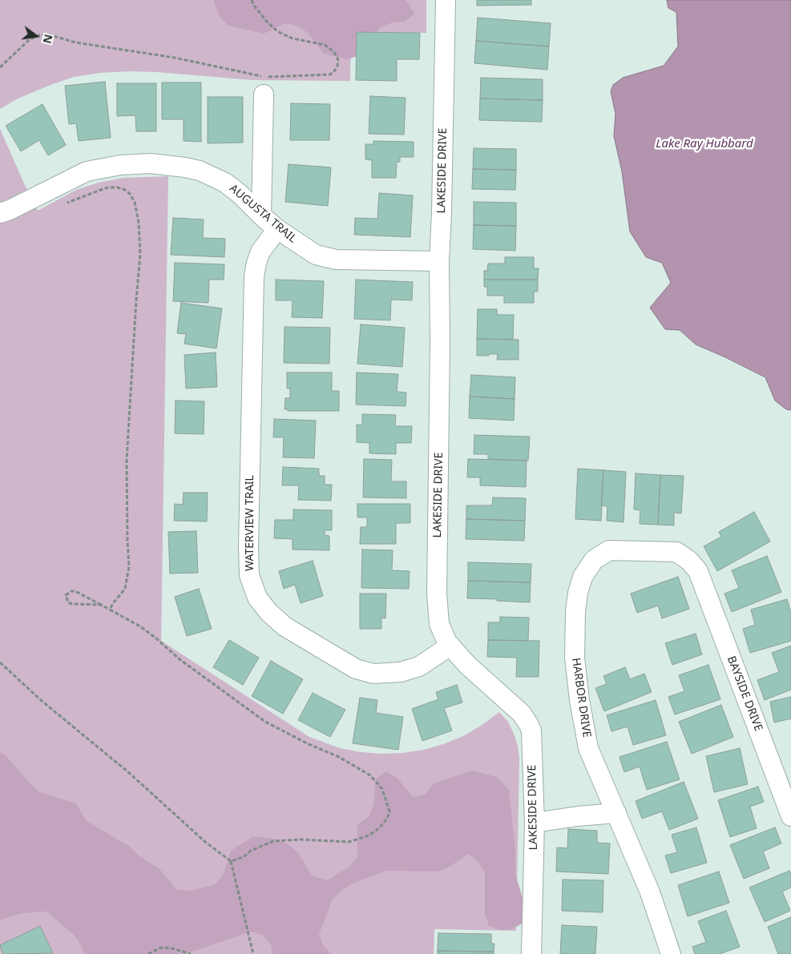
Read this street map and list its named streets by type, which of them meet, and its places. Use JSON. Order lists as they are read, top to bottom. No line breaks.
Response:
{"streets":{"street":["LAKESIDE DRIVE","AUGUSTA TRAIL","WATERVIEW TRAIL","BAYSIDE DRIVE","HARBOR DRIVE"]},"crossings":[["LAKESIDE DRIVE","AUGUSTA TRAIL"],["LAKESIDE DRIVE","WATERVIEW TRAIL"],["AUGUSTA TRAIL","WATERVIEW TRAIL"],["BAYSIDE DRIVE","HARBOR DRIVE"]],"water":["Lake Ray Hubbard"],"north":"right"}
